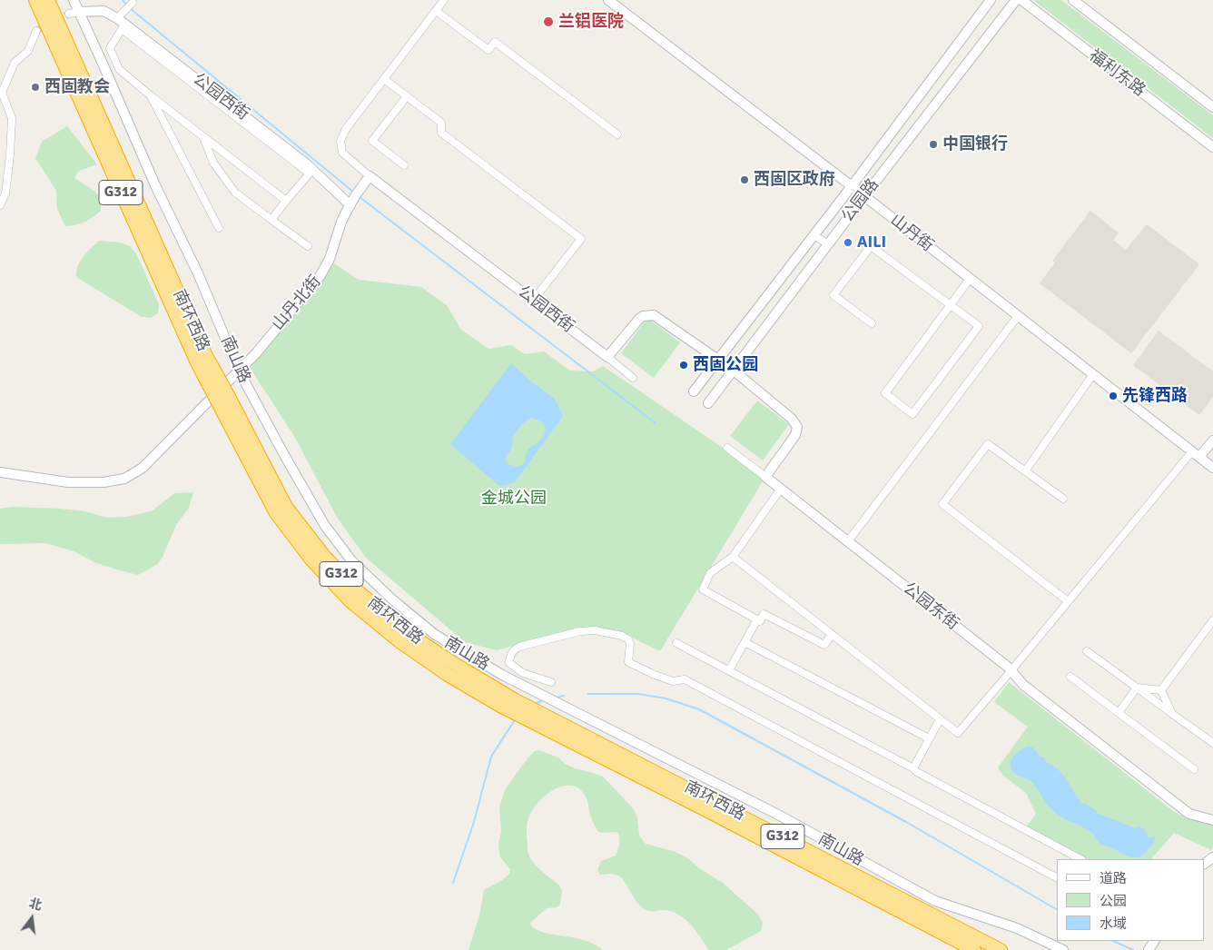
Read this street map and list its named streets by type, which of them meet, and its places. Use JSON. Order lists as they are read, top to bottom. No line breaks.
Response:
{"streets":{"highway":["G312","南环西路"],"street":["福利东路","公园西街","公园路","山丹街","山丹北街","南山路","公园东街"]},"crossings":[["公园西街","山丹北街"],["公园西街","南山路"],["公园路","山丹街"],["山丹北街","南山路"]],"parks":["金城公园"],"places":["兰铝医院","西固教会","中国银行","西固区政府","AILI","西固公园","先锋西路"],"legend":["道路","公园","水域"],"north":"top"}
